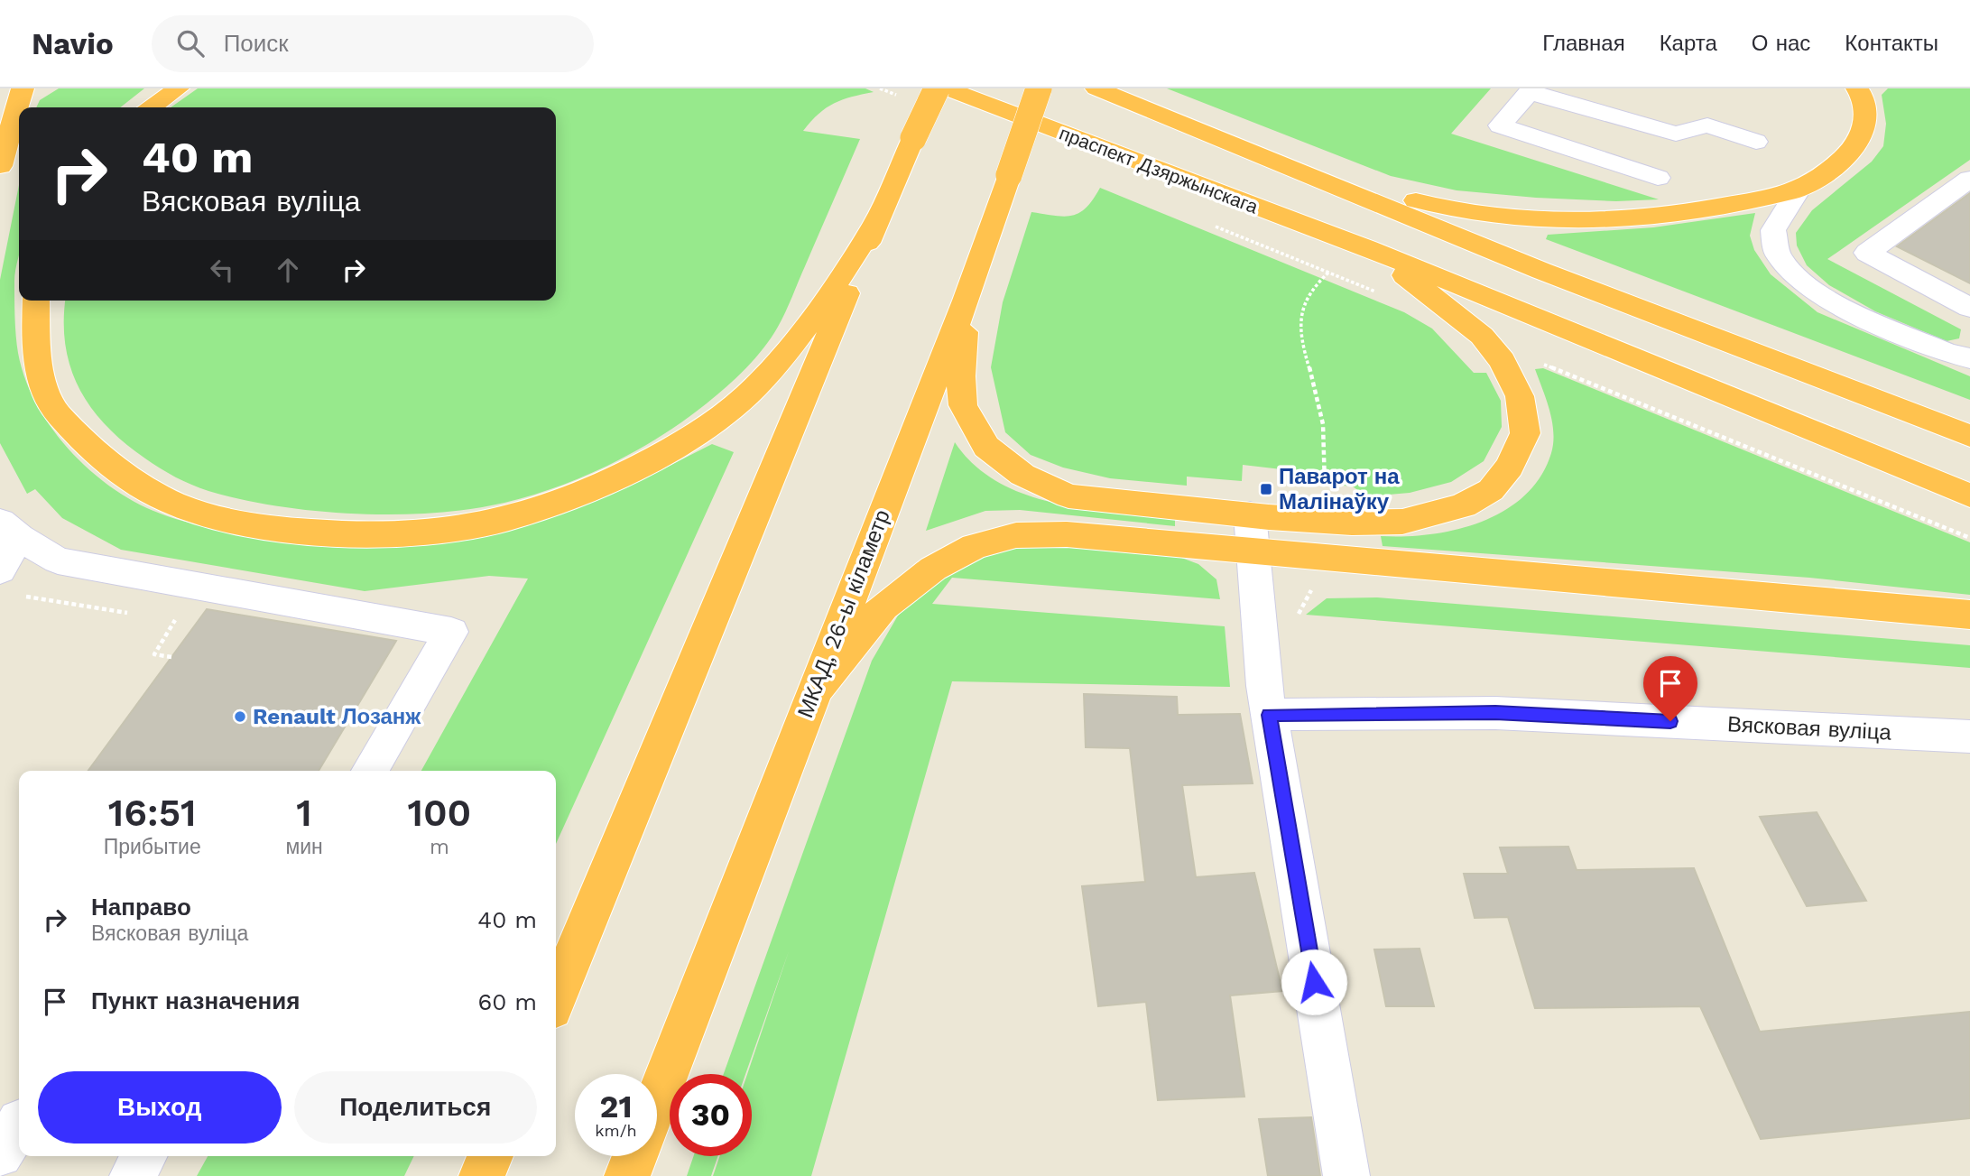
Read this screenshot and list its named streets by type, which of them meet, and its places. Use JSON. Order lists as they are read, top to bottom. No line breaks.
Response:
{"streets":{"highway":["праспект Дзяржынскага","МКАД, 26-ы кіламетр"],"street":["Вясковая вуліца"]},"places":{"transit":["Паварот на Малінаўку"],"other":["Renault Лозанж"]},"page":{"header":"Navio","search":"Поиск","nav":["Главная","Карта","О нас","Контакты"],"turn":["40 m","Вясковая вуліца"],"eta":["16:51","Прибытие","1","мин","100","m"],"list":[{"name":"Направо","note":"Вясковая вуліца","value":"40 m"},{"name":"Пункт назначения","value":"60 m"}],"buttons":["Выход","Поделиться"],"speed":"21 km/h","limit":"30"}}
